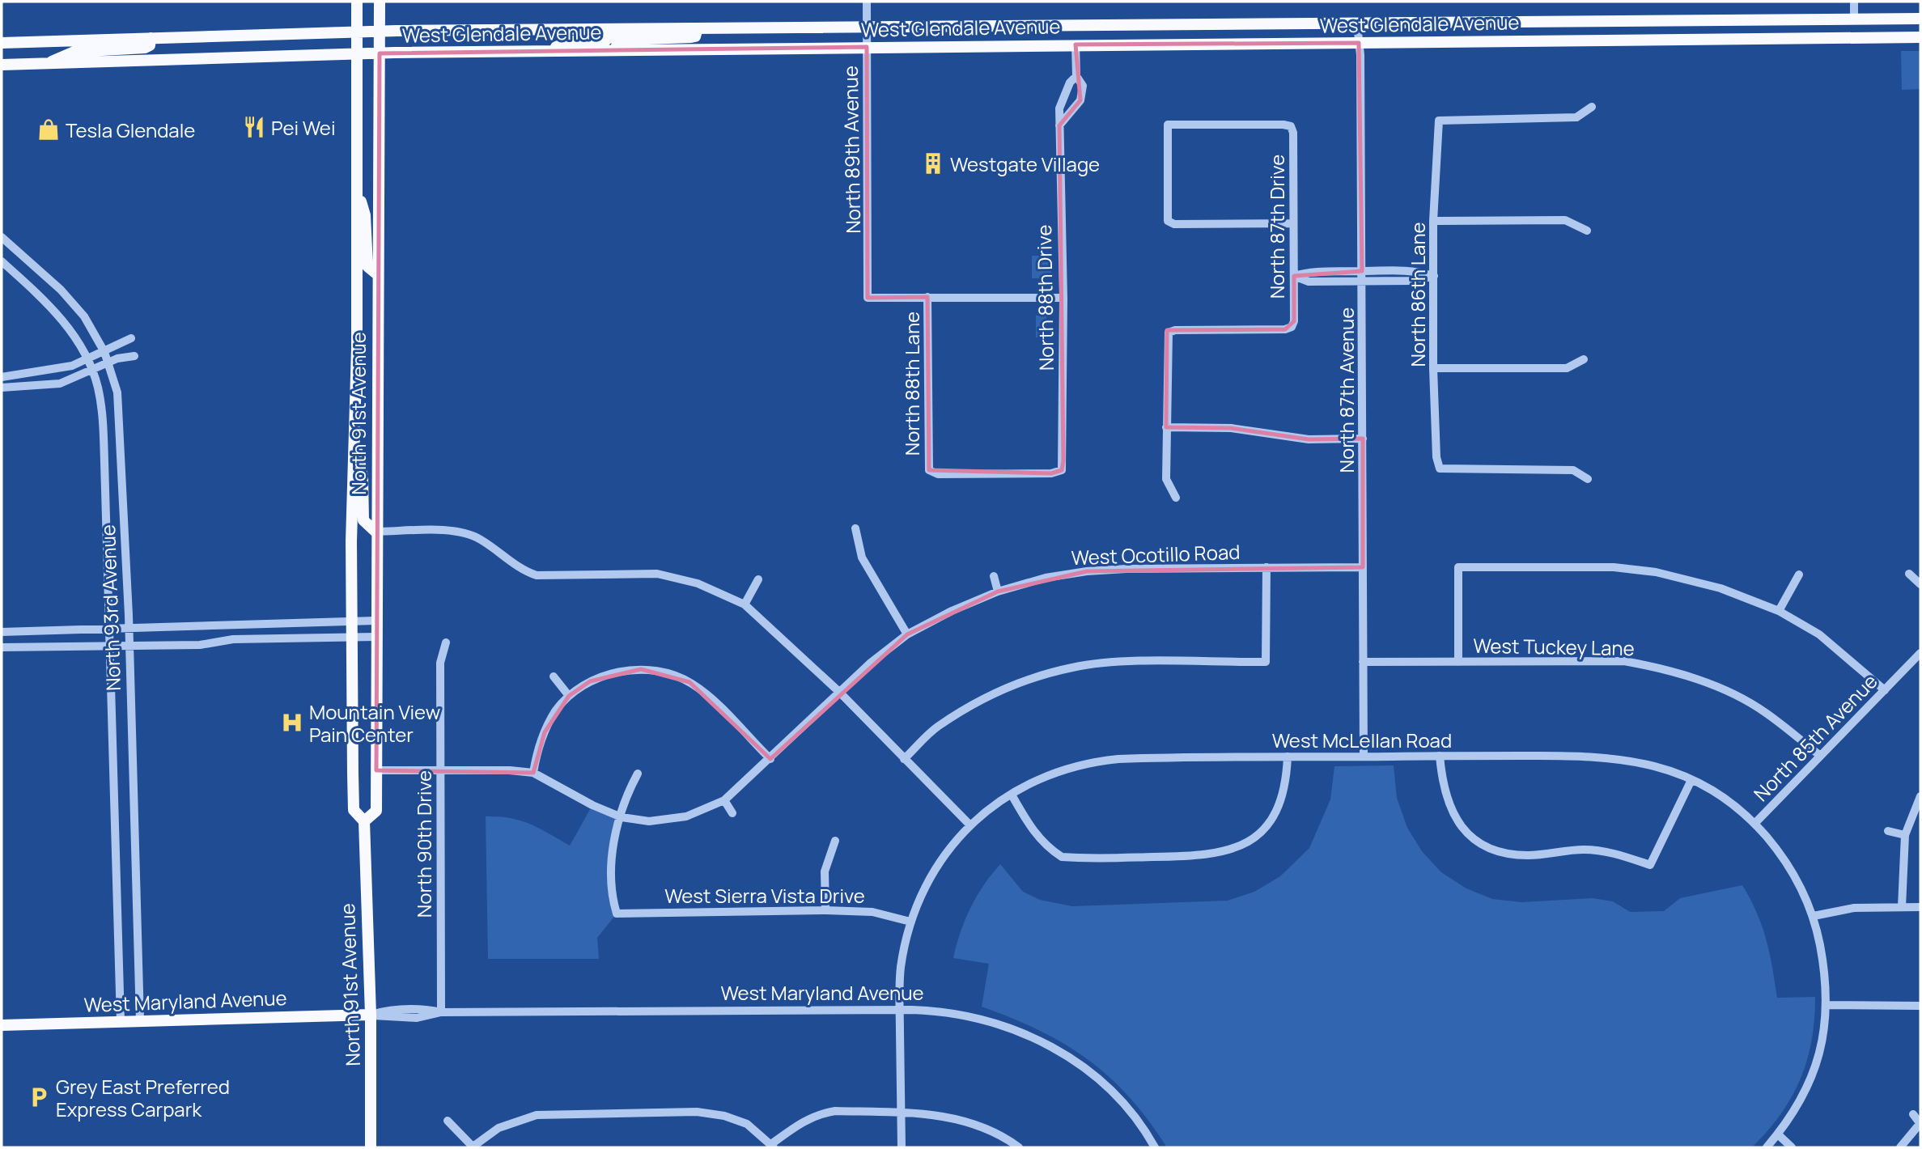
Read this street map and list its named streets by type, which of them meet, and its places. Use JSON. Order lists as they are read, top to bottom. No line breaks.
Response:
{"streets":{"main road":["West Glendale Avenue","North 91st Avenue","West Maryland Avenue"],"street":["North 89th Avenue","North 87th Drive","North 86th Lane","North 88th Drive","North 88th Lane","North 87th Avenue","West Ocotillo Road","North 93rd Avenue","West Tuckey Lane","North 85th Avenue","West McLellan Road","North 90th Drive","West Sierra Vista Drive"]},"crossings":[["West Glendale Avenue","North 89th Avenue"],["West Glendale Avenue","North 87th Avenue"],["West Glendale Avenue","North 91st Avenue"],["North 89th Avenue","North 88th Lane"],["North 88th Drive","North 88th Lane"],["North 87th Avenue","West Ocotillo Road"],["North 87th Avenue","West Tuckey Lane"],["North 87th Avenue","West McLellan Road"],["North 91st Avenue","West Maryland Avenue"],["North 93rd Avenue","West Maryland Avenue"],["West Tuckey Lane","North 85th Avenue"],["North 85th Avenue","West McLellan Road"],["North 90th Drive","West Maryland Avenue"]],"places":{"restaurant":["Pei Wei"],"shop":["Tesla Glendale"],"building":["Westgate Village"],"hospital":["Mountain View Pain Center"],"parking":["Grey East Preferred Express Carpark"]}}
